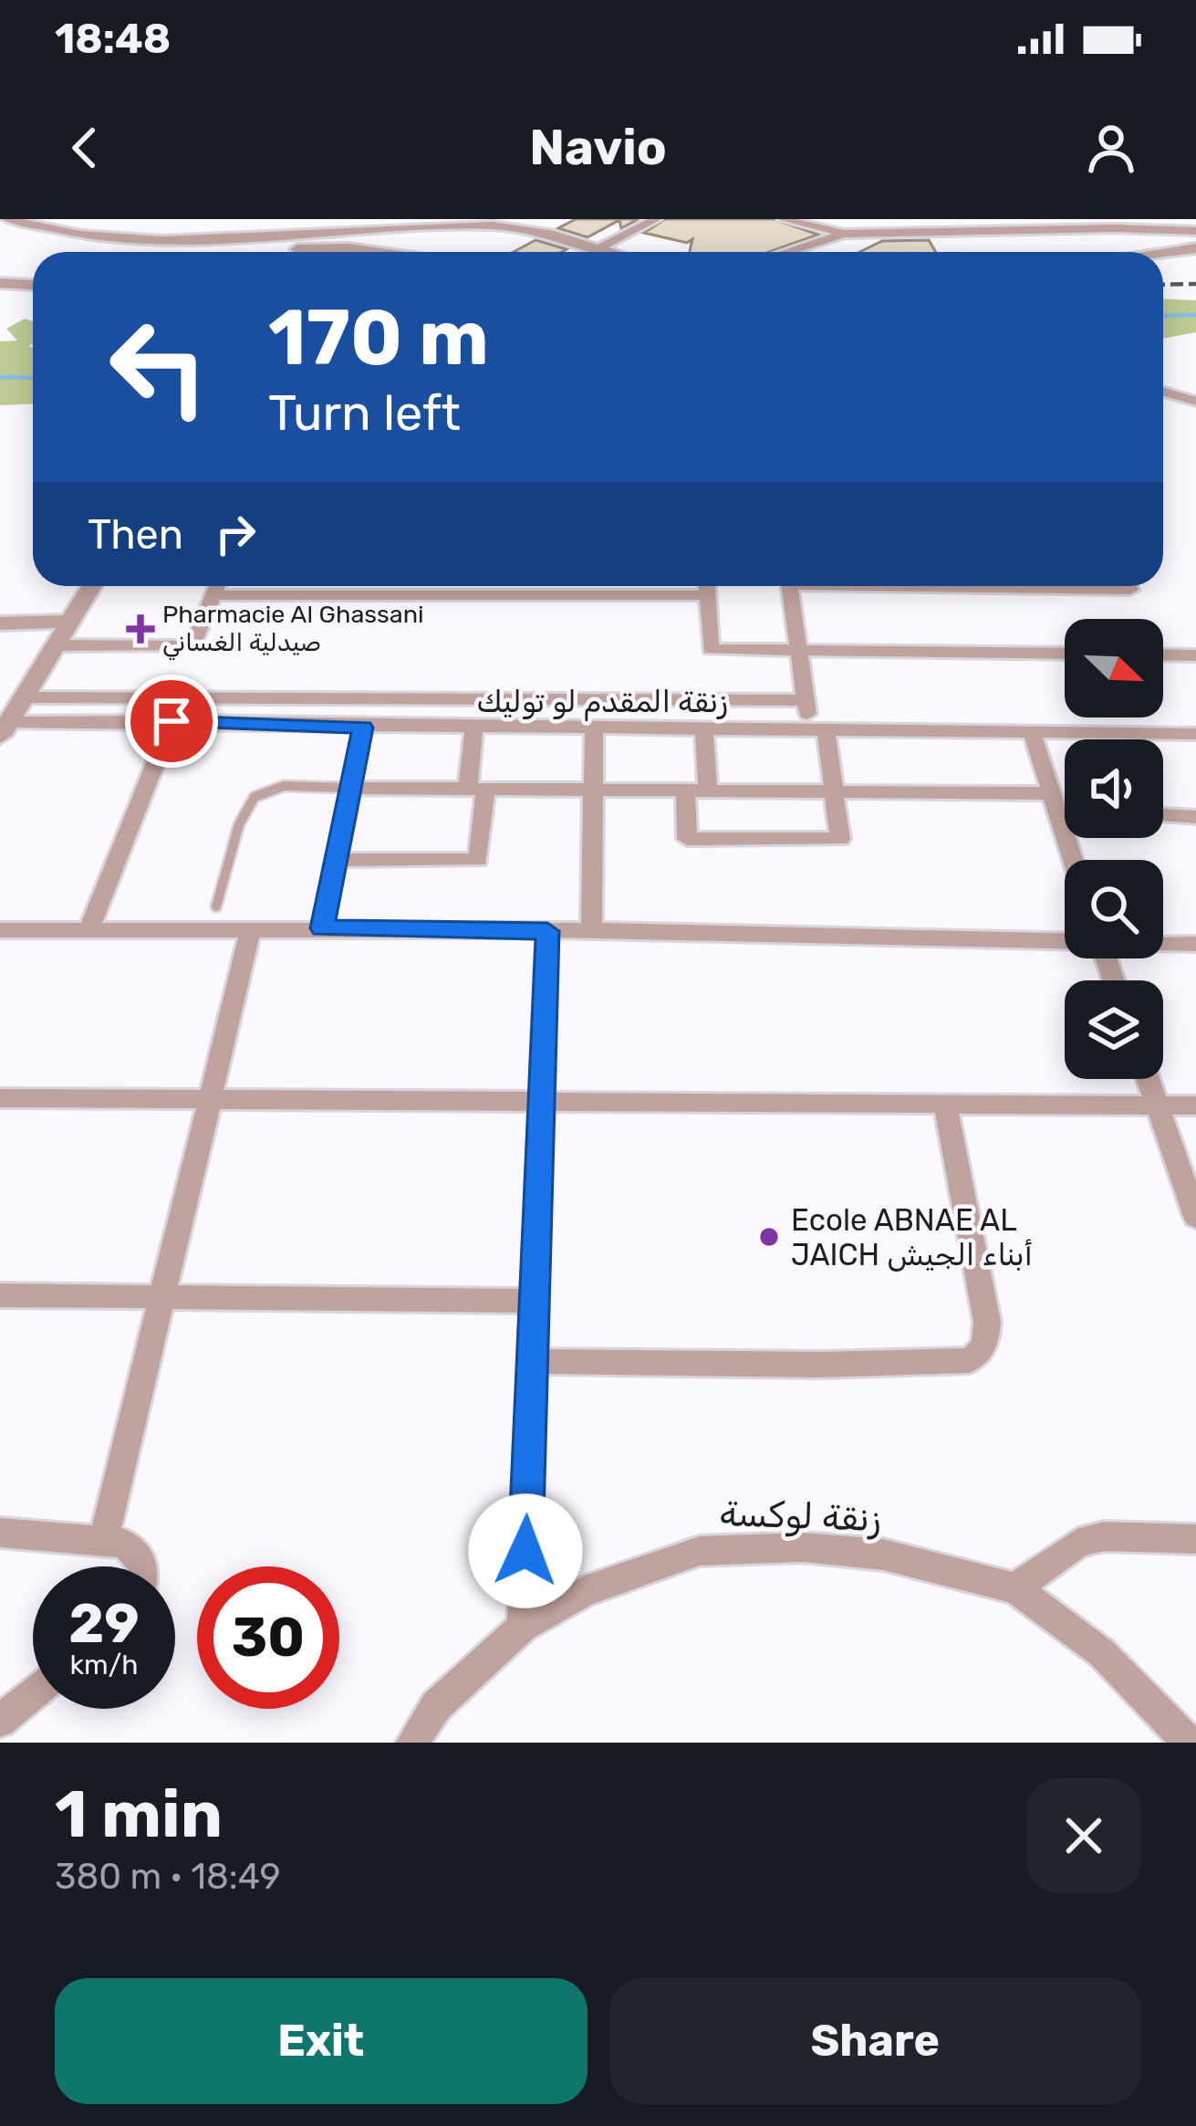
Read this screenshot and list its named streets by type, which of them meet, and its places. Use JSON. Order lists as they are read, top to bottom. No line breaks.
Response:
{"streets":{"street":["زنقة المقدم لو توليك","زنقة لوكسة"]},"places":{"health":["Pharmacie Al Ghassani صيدلية الغساني"],"other":["Ecole ABNAE AL JAICH أبناء الجيش"]},"north":"bottom right","page":{"status":"18:48","header":"Navio","turn":["170 m","Turn left"],"then":"Then","speed":"29 km/h","limit":"30","heading":["1 min","380 m · 18:49"],"buttons":["Exit","Share"]}}
